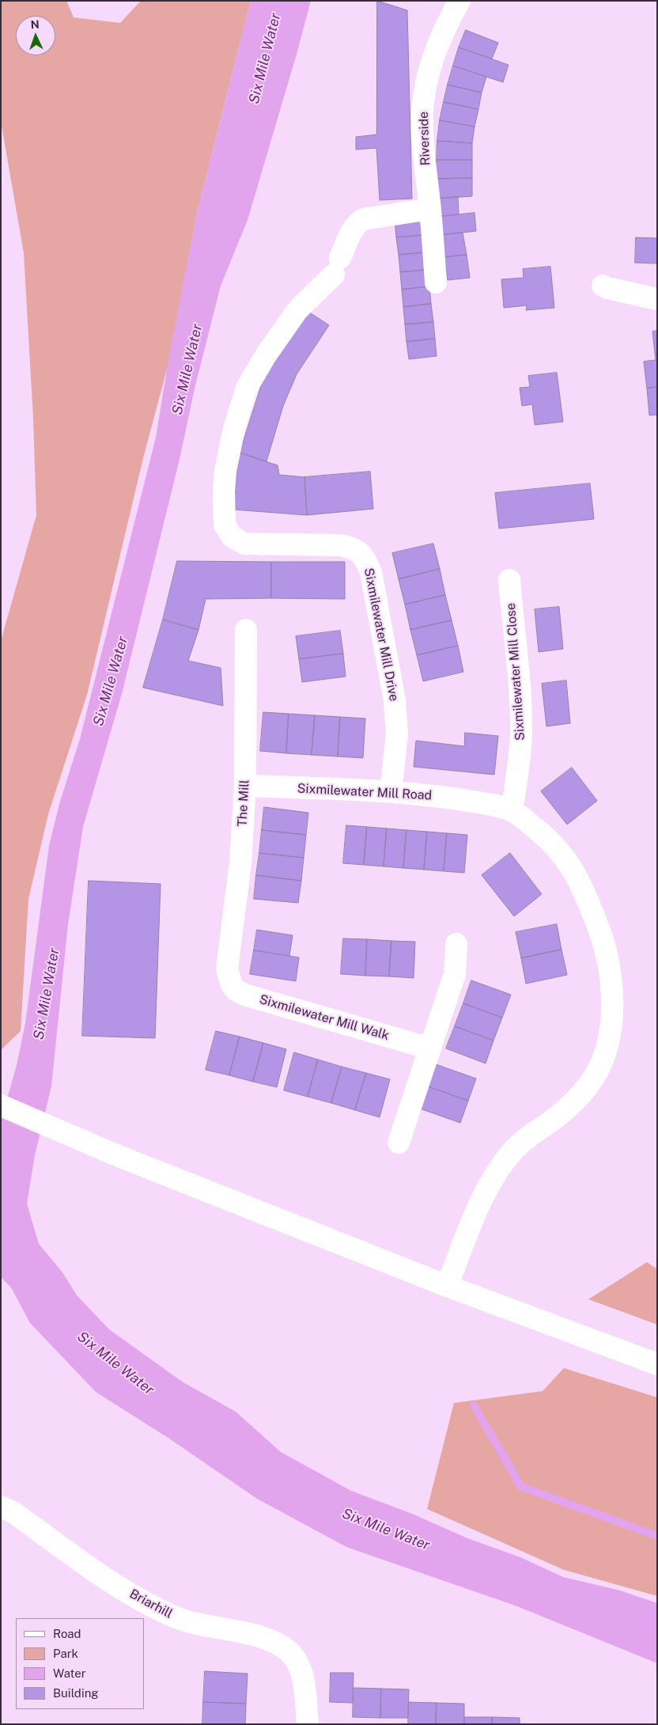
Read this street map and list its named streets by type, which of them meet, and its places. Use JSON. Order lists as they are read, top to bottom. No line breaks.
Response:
{"streets":{"main road":["Riverside","Sixmilewater Mill Drive","Sixmilewater Mill Close","Sixmilewater Mill Road","The Mill","Sixmilewater Mill Walk","Briarhill"]},"crossings":[["Riverside","Sixmilewater Mill Drive"],["Sixmilewater Mill Drive","Sixmilewater Mill Road"],["Sixmilewater Mill Close","Sixmilewater Mill Road"],["Sixmilewater Mill Road","The Mill"],["The Mill","Sixmilewater Mill Walk"]],"water":["Six Mile Water"],"legend":["Road","Park","Water","Building"],"north":"top"}
